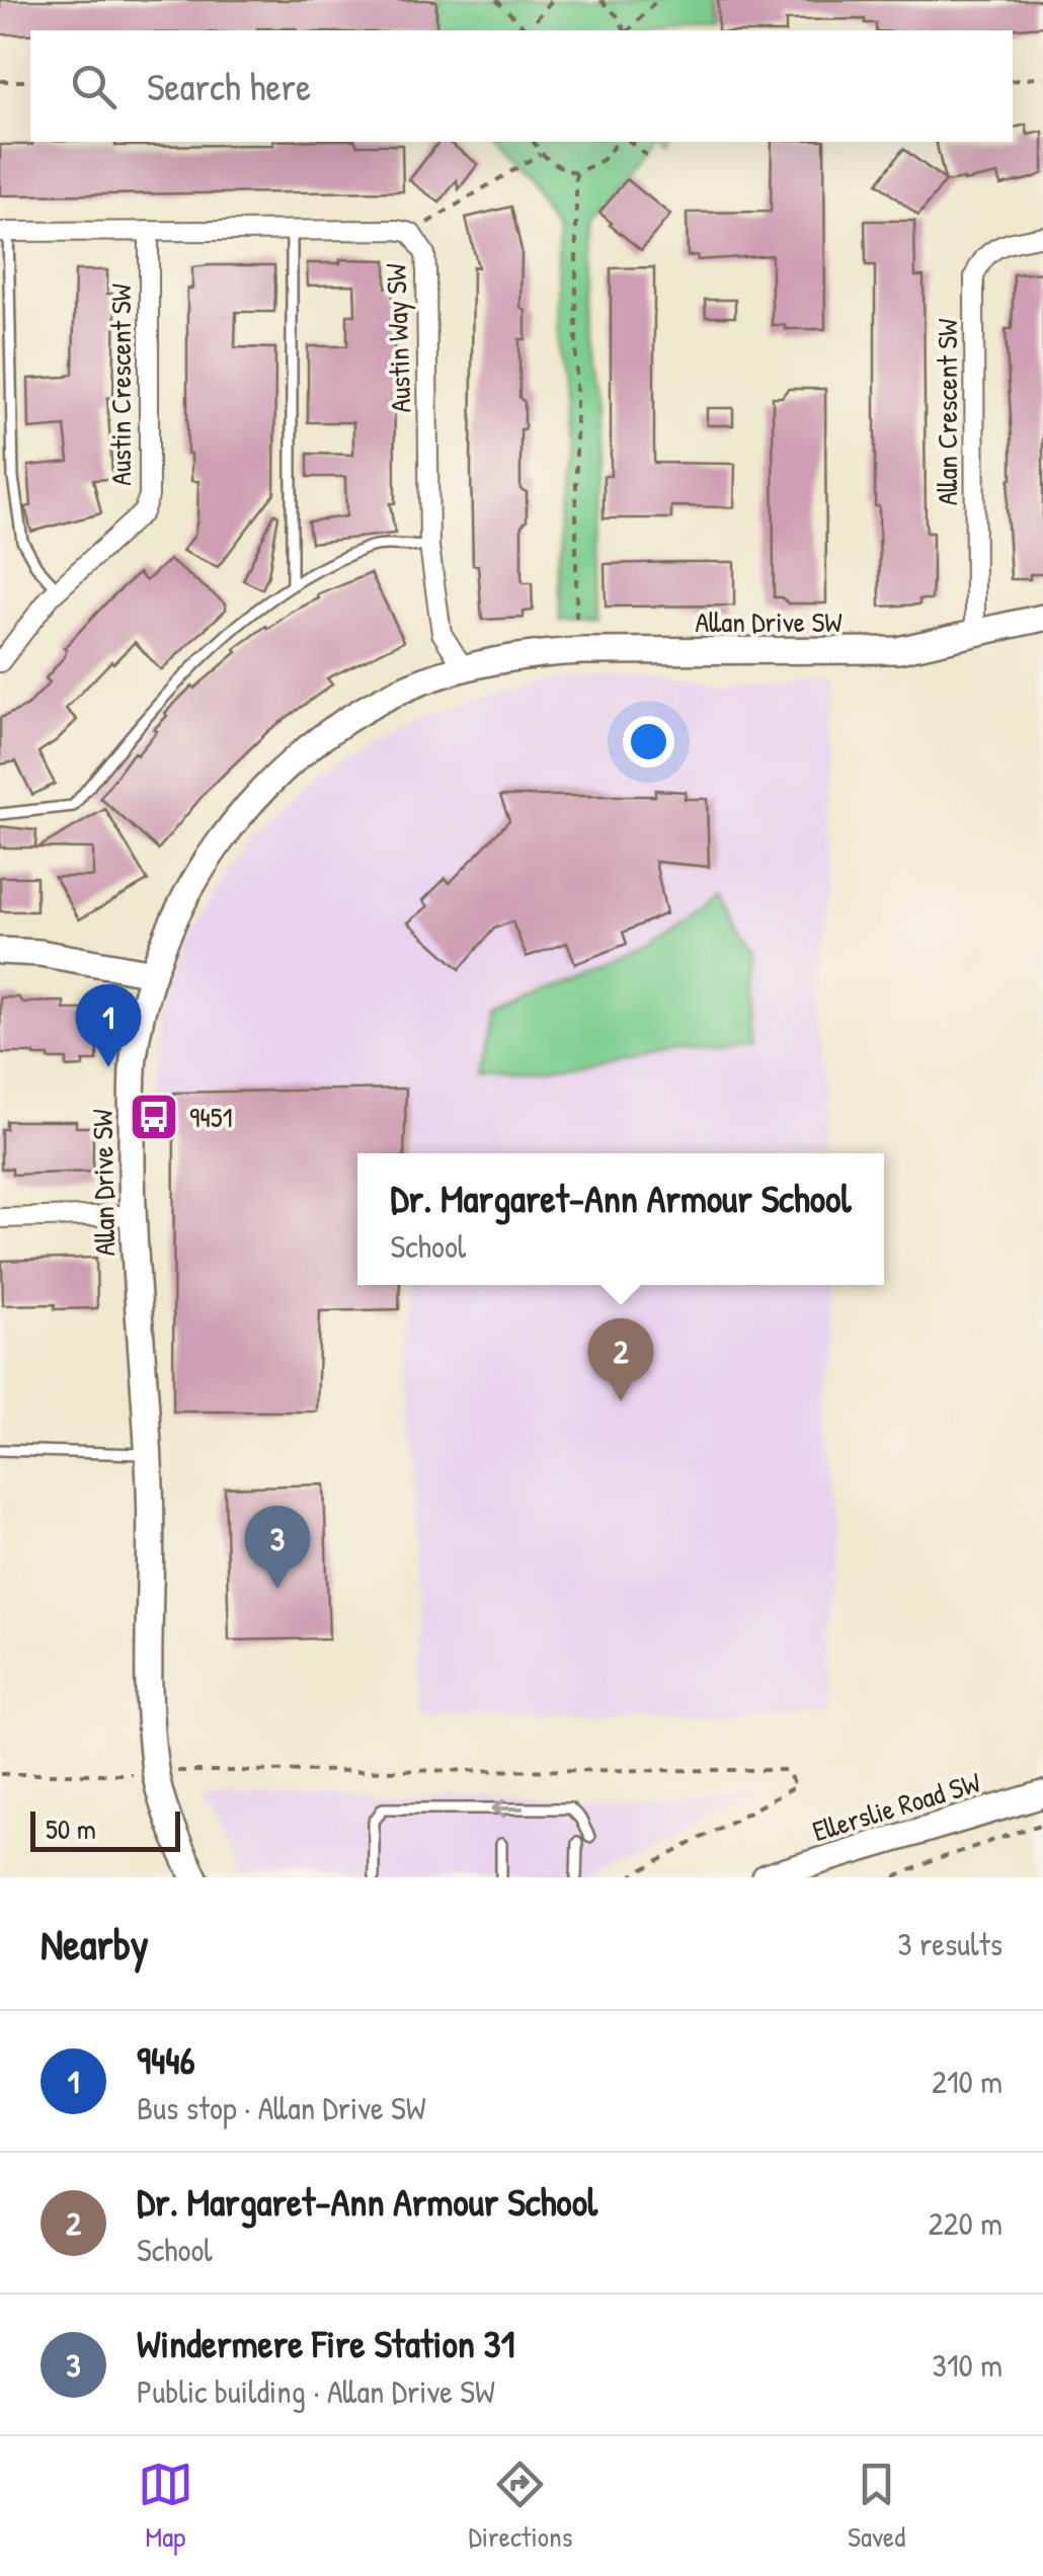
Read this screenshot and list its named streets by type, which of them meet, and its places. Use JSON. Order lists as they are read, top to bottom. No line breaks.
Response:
{"streets":{"street":["Austin Way SW","Austin Crescent SW","Allan Crescent SW","Allan Drive SW","Ellerslie Road SW"]},"crossings":[["Austin Way SW","Austin Crescent SW"],["Austin Way SW","Allan Drive SW"],["Allan Crescent SW","Allan Drive SW"]],"places":{"bus stop":["9451"]},"scale_bar":"50 m","page":{"search":"Search here","pins":["1","2","3"],"popup":["Dr. Margaret-Ann Armour School","School"],"scale":"50 m","heading":["Nearby","3 results"],"list":[{"mark":"1","name":"9446","note":"Bus stop · Allan Drive SW","value":"210 m"},{"mark":"2","name":"Dr. Margaret-Ann Armour School","note":"School","value":"220 m"},{"mark":"3","name":"Windermere Fire Station 31","note":"Public building · Allan Drive SW","value":"310 m"}],"nav":["Map","Directions","Saved"]}}
